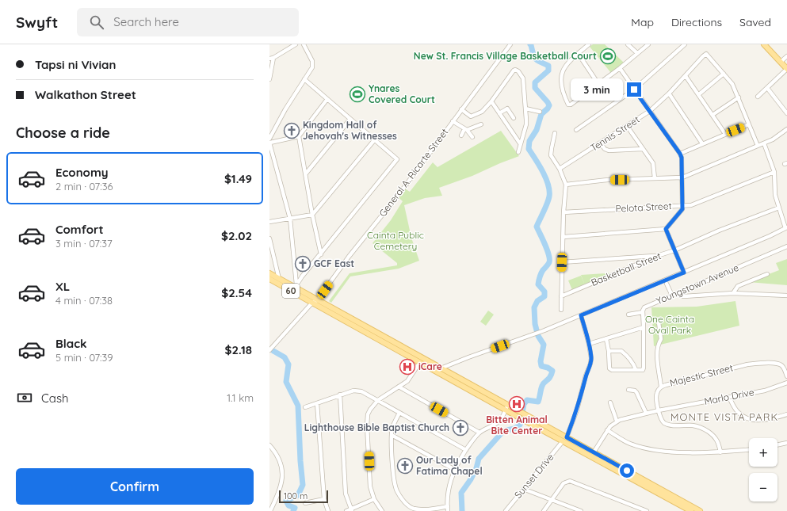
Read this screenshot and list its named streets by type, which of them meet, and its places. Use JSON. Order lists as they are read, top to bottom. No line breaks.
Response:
{"streets":{"main road":["60"],"street":["Tennis Street","General A. Ricarte Street","Pelota Street","Basketball Street","Youngstown Avenue","Majestic Street","Marlo Drive","Sunset Drive"]},"crossings":[["General A. Ricarte Street","60"],["60","Marlo Drive"],["60","Sunset Drive"],["Majestic Street","Marlo Drive"]],"districts":["MONTE VISTA PARK"],"parks":["Cainta Public Cemetery","One Cainta Oval Park"],"places":{"sports":["New St. Francis Village Basketball Court","Ynares Covered Court"],"church":["Kingdom Hall of Jehovah's Witnesses","GCF East","Lighthouse Bible Baptist Church","Our Lady of Fatima Chapel"],"hospital":["iCare","Bitten Animal Bite Center"]},"scale_bar":"100 m","page":{"header":"Swyft","search":"Search here","nav":["Map","Directions","Saved"],"banner":["Tapsi ni Vivian","Walkathon Street"],"bubble":"3 min","heading":"Choose a ride","list":[{"name":"Economy","note":"2 min · 07:36","value":"$1.49"},{"name":"Comfort","note":"3 min · 07:37","value":"$2.02"},{"name":"XL","note":"4 min · 07:38","value":"$2.54"},{"name":"Black","note":"5 min · 07:39","value":"$2.18"}],"pay":["Cash","1.1 km"],"map_buttons":["+","−"],"buttons":"Confirm","scale":"100 m"}}
